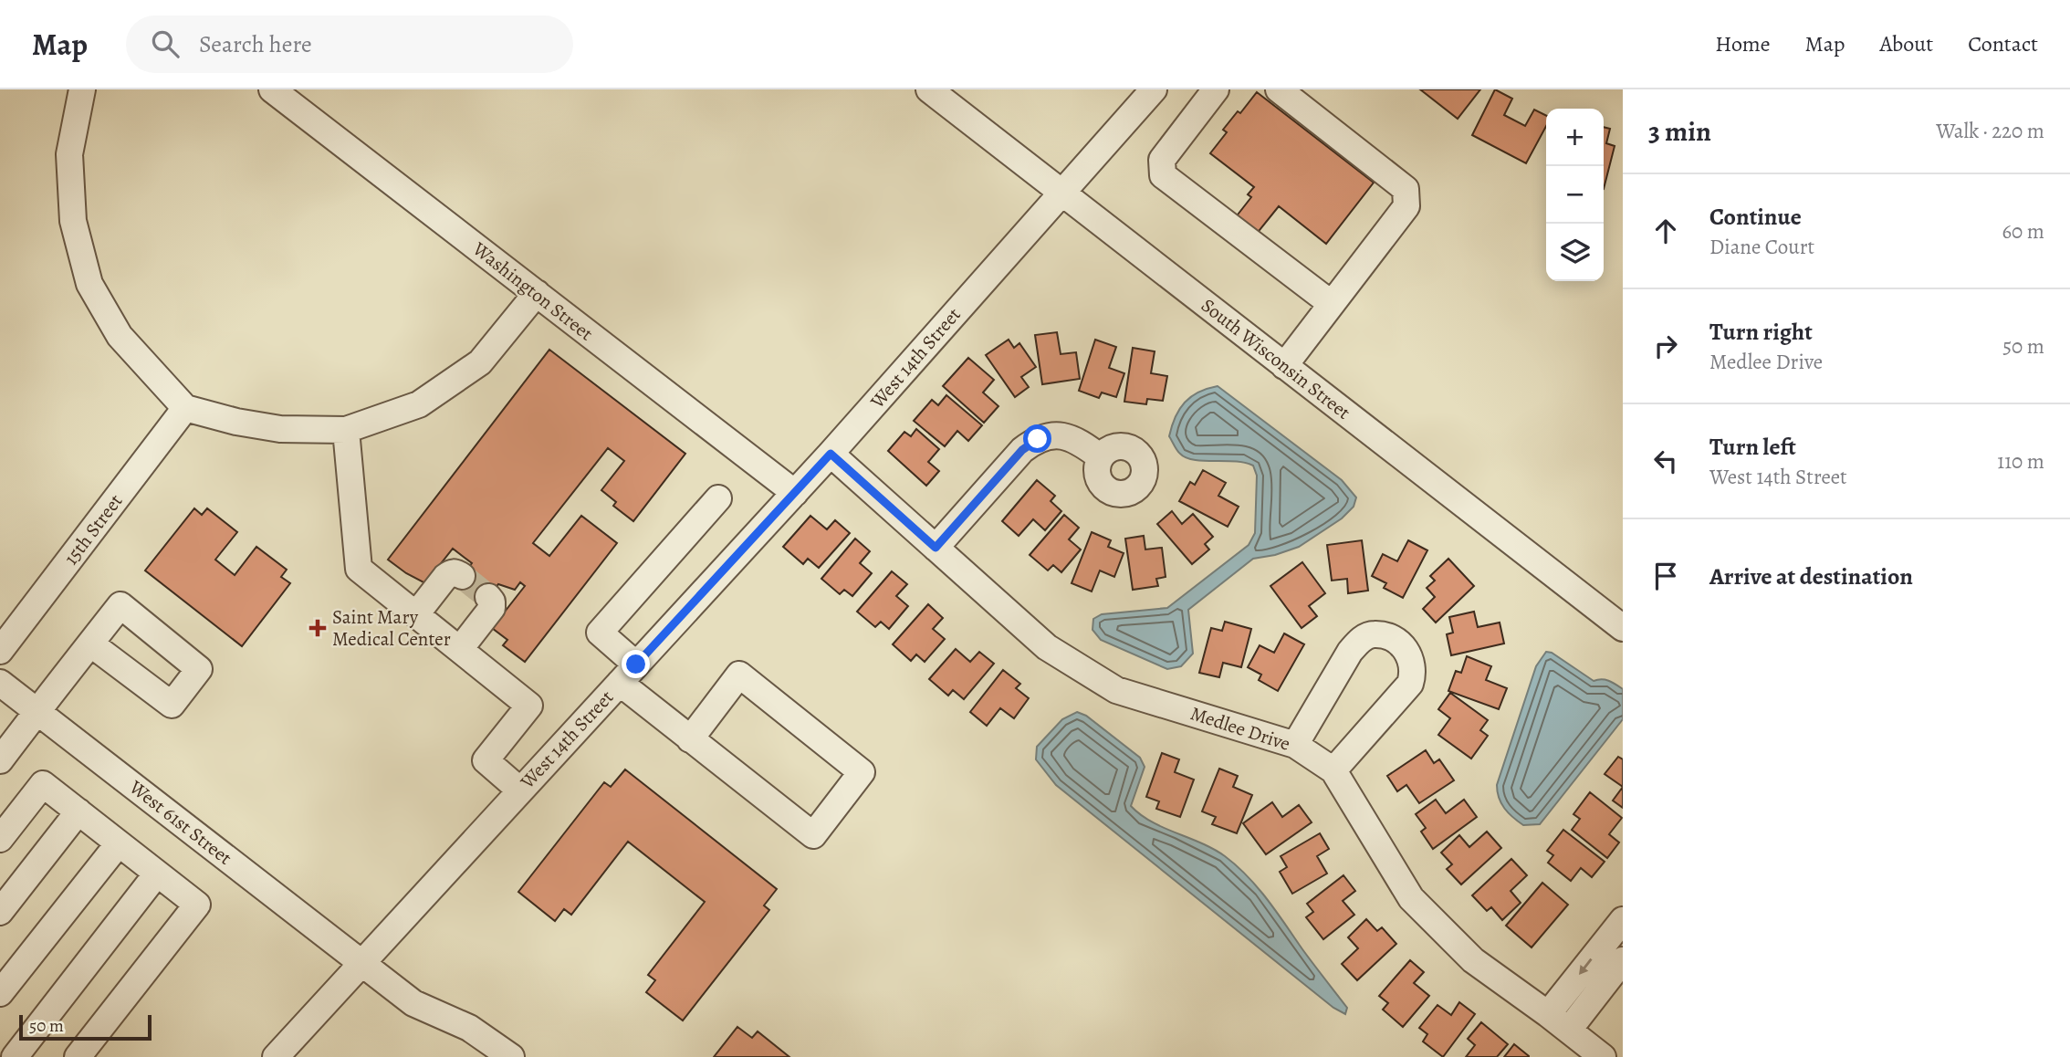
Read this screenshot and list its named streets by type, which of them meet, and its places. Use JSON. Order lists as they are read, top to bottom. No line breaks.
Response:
{"streets":{"street":["Washington Street","West 14th Street","South Wisconsin Street","15th Street","Medlee Drive","West 61st Street"]},"crossings":[["Washington Street","West 14th Street"],["West 14th Street","South Wisconsin Street"],["West 14th Street","Medlee Drive"],["West 14th Street","West 61st Street"]],"places":{"health":["Saint Mary Medical Center"]},"scale_bar":"50 m","page":{"header":"Map","search":"Search here","nav":["Home","Map","About","Contact"],"heading":["3 min","Walk · 220 m"],"map_buttons":["+","−"],"list":[["Continue","Diane Court","60 m"],["Turn right","Medlee Drive","50 m"],["Turn left","West 14th Street","110 m"],"Arrive at destination"],"scale":"50 m"}}
